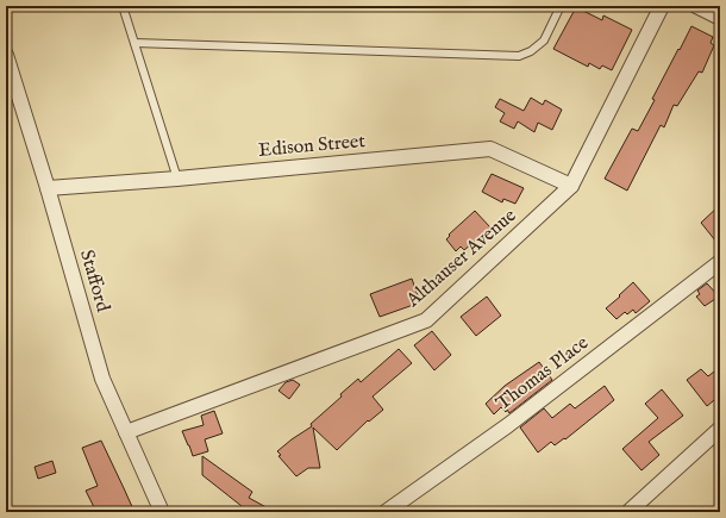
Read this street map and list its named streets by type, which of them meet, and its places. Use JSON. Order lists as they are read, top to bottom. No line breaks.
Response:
{"streets":{"street":["Edison Street","Althauser Avenue","Stafford","Thomas Place"]},"crossings":[["Edison Street","Althauser Avenue"],["Edison Street","Stafford"],["Althauser Avenue","Stafford"]]}
